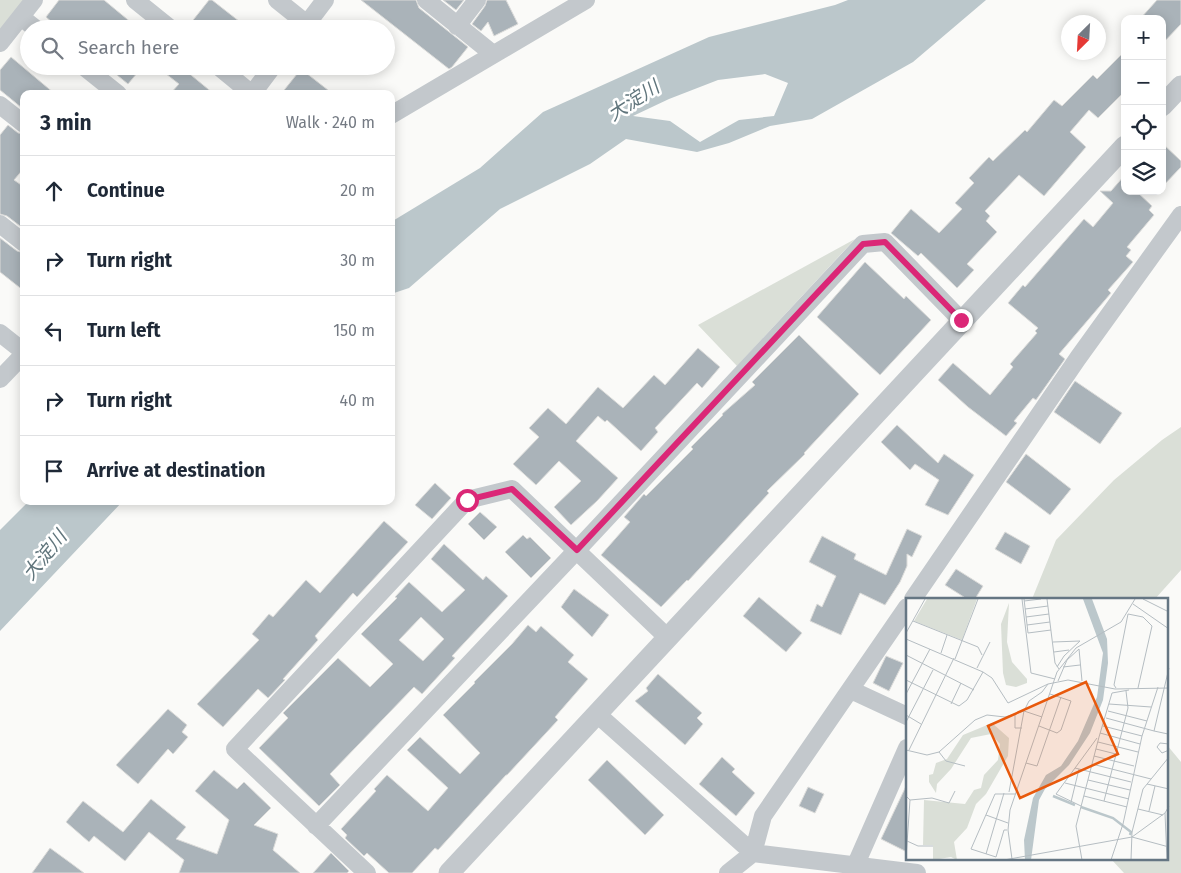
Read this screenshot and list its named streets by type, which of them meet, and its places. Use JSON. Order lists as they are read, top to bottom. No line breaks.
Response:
{"water":["大淀川"],"north":"bottom left","page":{"map_buttons":["+","−"],"search":"Search here","heading":["3 min","Walk · 240 m"],"list":[["Continue","20 m"],["Turn right","30 m"],["Turn left","150 m"],["Turn right","40 m"],"Arrive at destination"]}}
